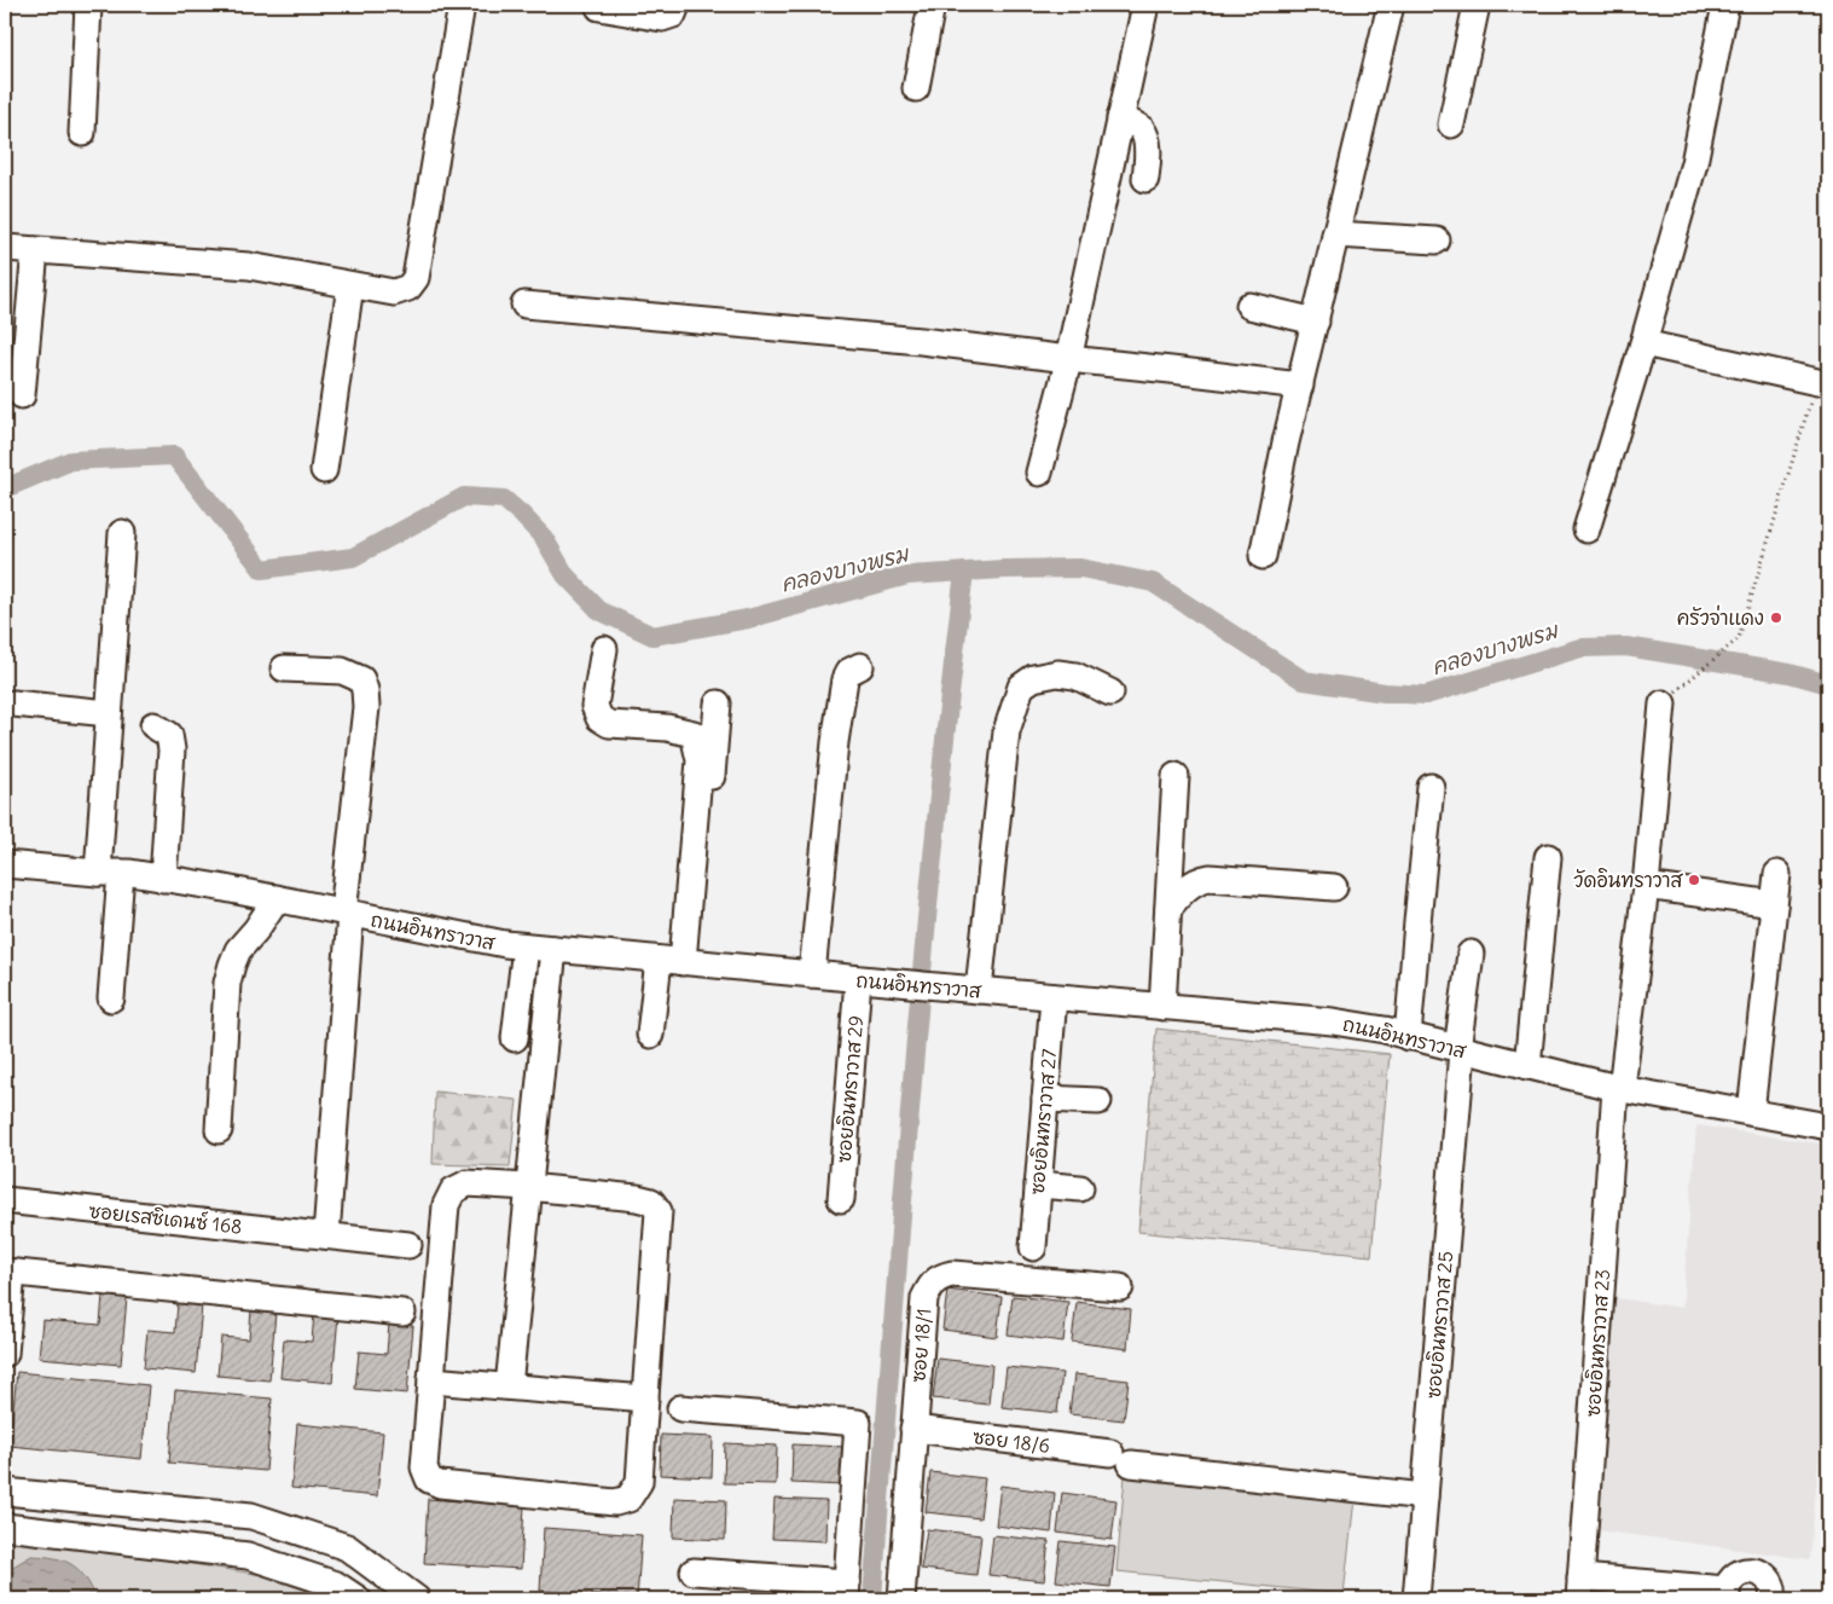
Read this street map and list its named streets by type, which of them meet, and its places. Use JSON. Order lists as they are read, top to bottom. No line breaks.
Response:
{"streets":{"street":["ถนนอินทราวาส","ซอยอินทราวาส 29","ซอยอินทราวาส 27","ซอยเรสซิเดนซ์ 168","ซอยอินทราวาส 25","ซอยอินทราวาส 23","ซอย 18/1","ซอย 18/6"]},"crossings":[["ถนนอินทราวาส","ซอยอินทราวาส 29"],["ถนนอินทราวาส","ซอยอินทราวาส 27"],["ถนนอินทราวาส","ซอยอินทราวาส 25"],["ถนนอินทราวาส","ซอยอินทราวาส 23"],["ซอยอินทราวาส 25","ซอย 18/6"],["ซอย 18/1","ซอย 18/6"]],"water":["คลองบางพรม"],"places":["ครัวจ่าแดง","วัดอินทราวาส"]}
